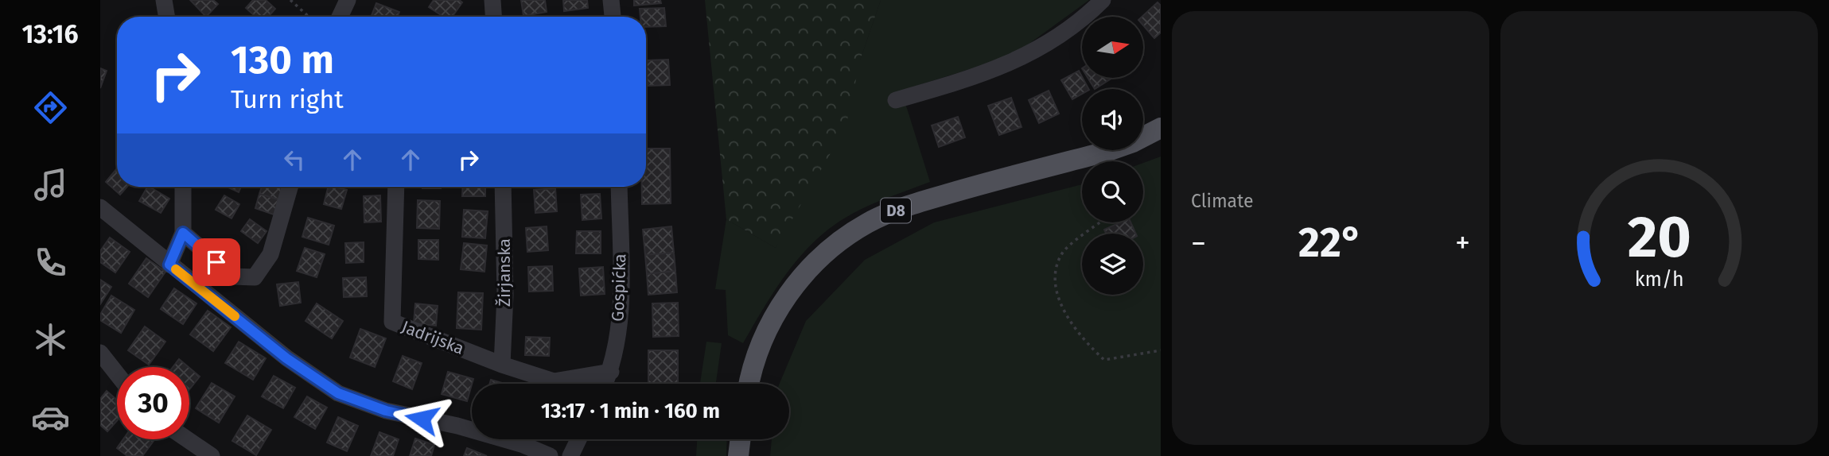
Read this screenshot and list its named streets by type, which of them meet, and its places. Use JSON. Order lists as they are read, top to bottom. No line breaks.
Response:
{"streets":{"main road":["D8"],"street":["Žirjanska","Gospićka","Jadrijska"]},"crossings":[["Žirjanska","Jadrijska"],["Gospićka","Jadrijska"]],"north":"right","page":{"tabs":"13:16","tile":"Climate","turn":["130 m","Turn right"],"heat":["−","22°","+"],"limit":"30","trip":"13:17 · 1 min · 160 m","gauge":["20","km/h"]}}
